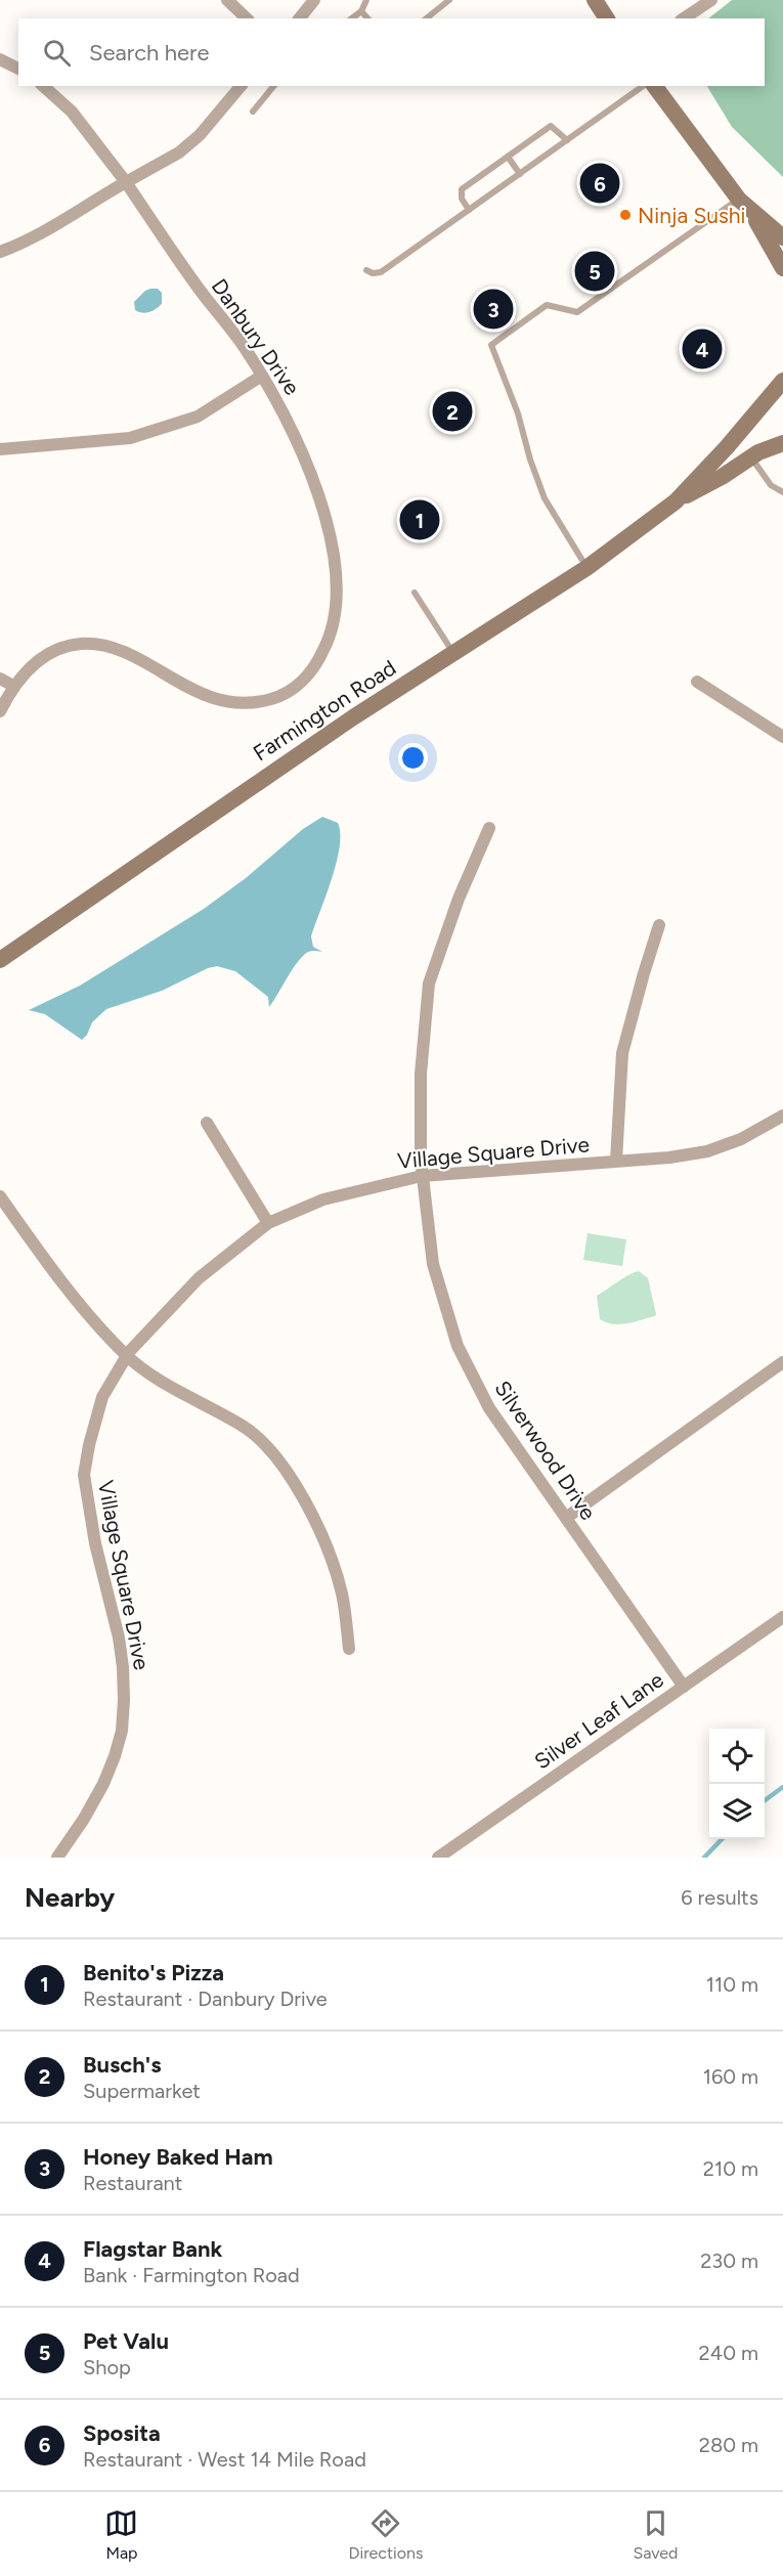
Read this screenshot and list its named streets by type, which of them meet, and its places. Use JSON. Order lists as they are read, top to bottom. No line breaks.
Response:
{"streets":{"street":["Danbury Drive","Farmington Road","Village Square Drive","Silverwood Drive","Silver Leaf Lane"]},"crossings":[["Village Square Drive","Silverwood Drive"],["Silverwood Drive","Silver Leaf Lane"]],"places":["Ninja Sushi"],"page":{"search":"Search here","pins":["6","5","3","4","2","1"],"heading":["Nearby","6 results"],"list":[{"mark":"1","name":"Benito's Pizza","note":"Restaurant · Danbury Drive","value":"110 m"},{"mark":"2","name":"Busch's","note":"Supermarket","value":"160 m"},{"mark":"3","name":"Honey Baked Ham","note":"Restaurant","value":"210 m"},{"mark":"4","name":"Flagstar Bank","note":"Bank · Farmington Road","value":"230 m"},{"mark":"5","name":"Pet Valu","note":"Shop","value":"240 m"},{"mark":"6","name":"Sposita","note":"Restaurant · West 14 Mile Road","value":"280 m"}],"nav":["Map","Directions","Saved"]}}
